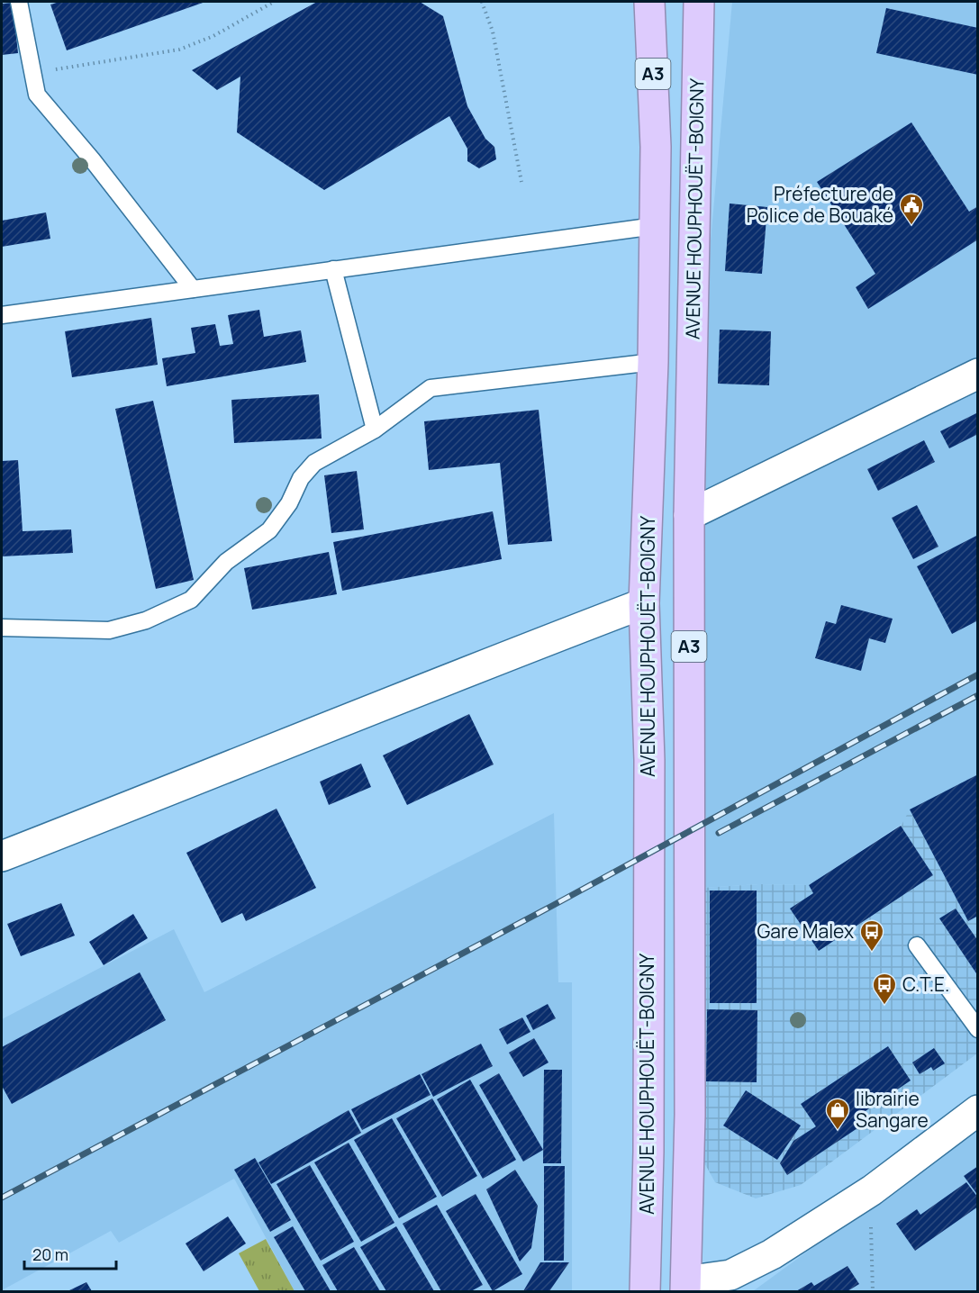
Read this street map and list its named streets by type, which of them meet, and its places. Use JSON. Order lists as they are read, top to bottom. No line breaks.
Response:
{"streets":{"highway":["A3","AVENUE HOUPHOUËT-BOIGNY"]},"places":{"public building":["Préfecture de Police de Bouaké"],"bus stop":["Gare Malex","C.T.E."],"shop":["librairie Sangare"]},"scale_bar":"20 m"}
